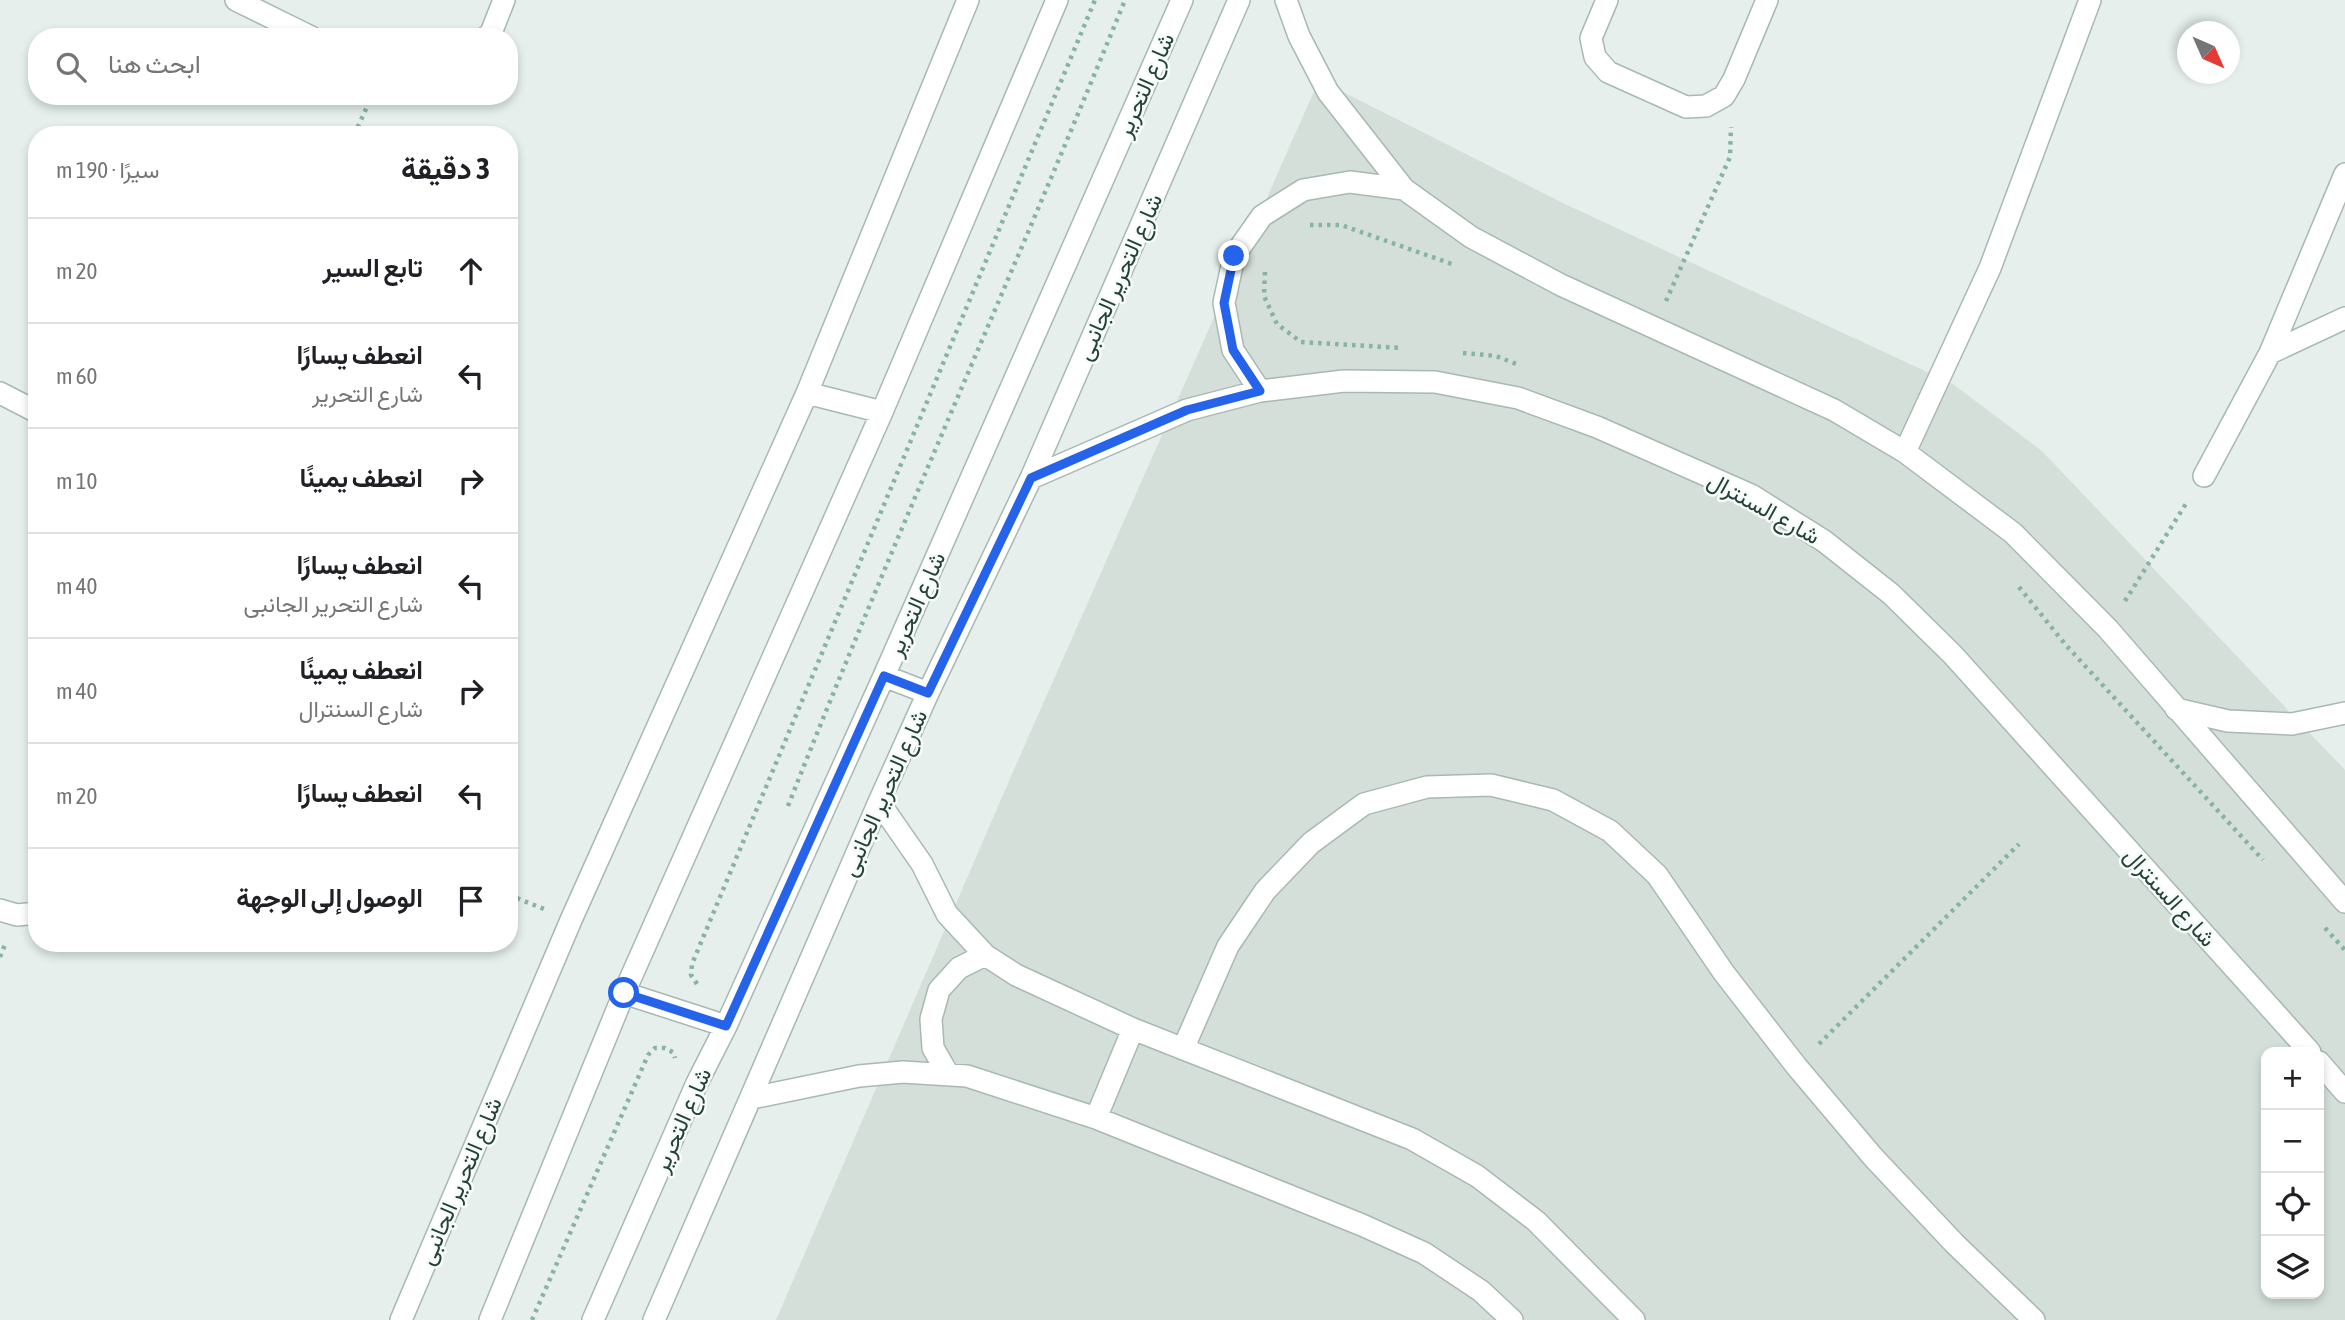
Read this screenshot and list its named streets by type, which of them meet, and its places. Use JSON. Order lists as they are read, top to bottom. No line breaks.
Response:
{"streets":{"street":["شارع التحرير","شارع التحرير الجانبى","شارع السنترال"]},"crossings":[["شارع التحرير الجانبى","شارع السنترال"]],"north":"bottom right","page":{"search":"ابحث هنا","heading":["3 دقيقة","سيرًا · 190 m"],"list":[["تابع السير","20 m"],["انعطف يسارًا","شارع التحرير","60 m"],["انعطف يمينًا","10 m"],["انعطف يسارًا","شارع التحرير الجانبى","40 m"],["انعطف يمينًا","شارع السنترال","40 m"],["انعطف يسارًا","20 m"],"الوصول إلى الوجهة"],"map_buttons":["+","−"]}}
